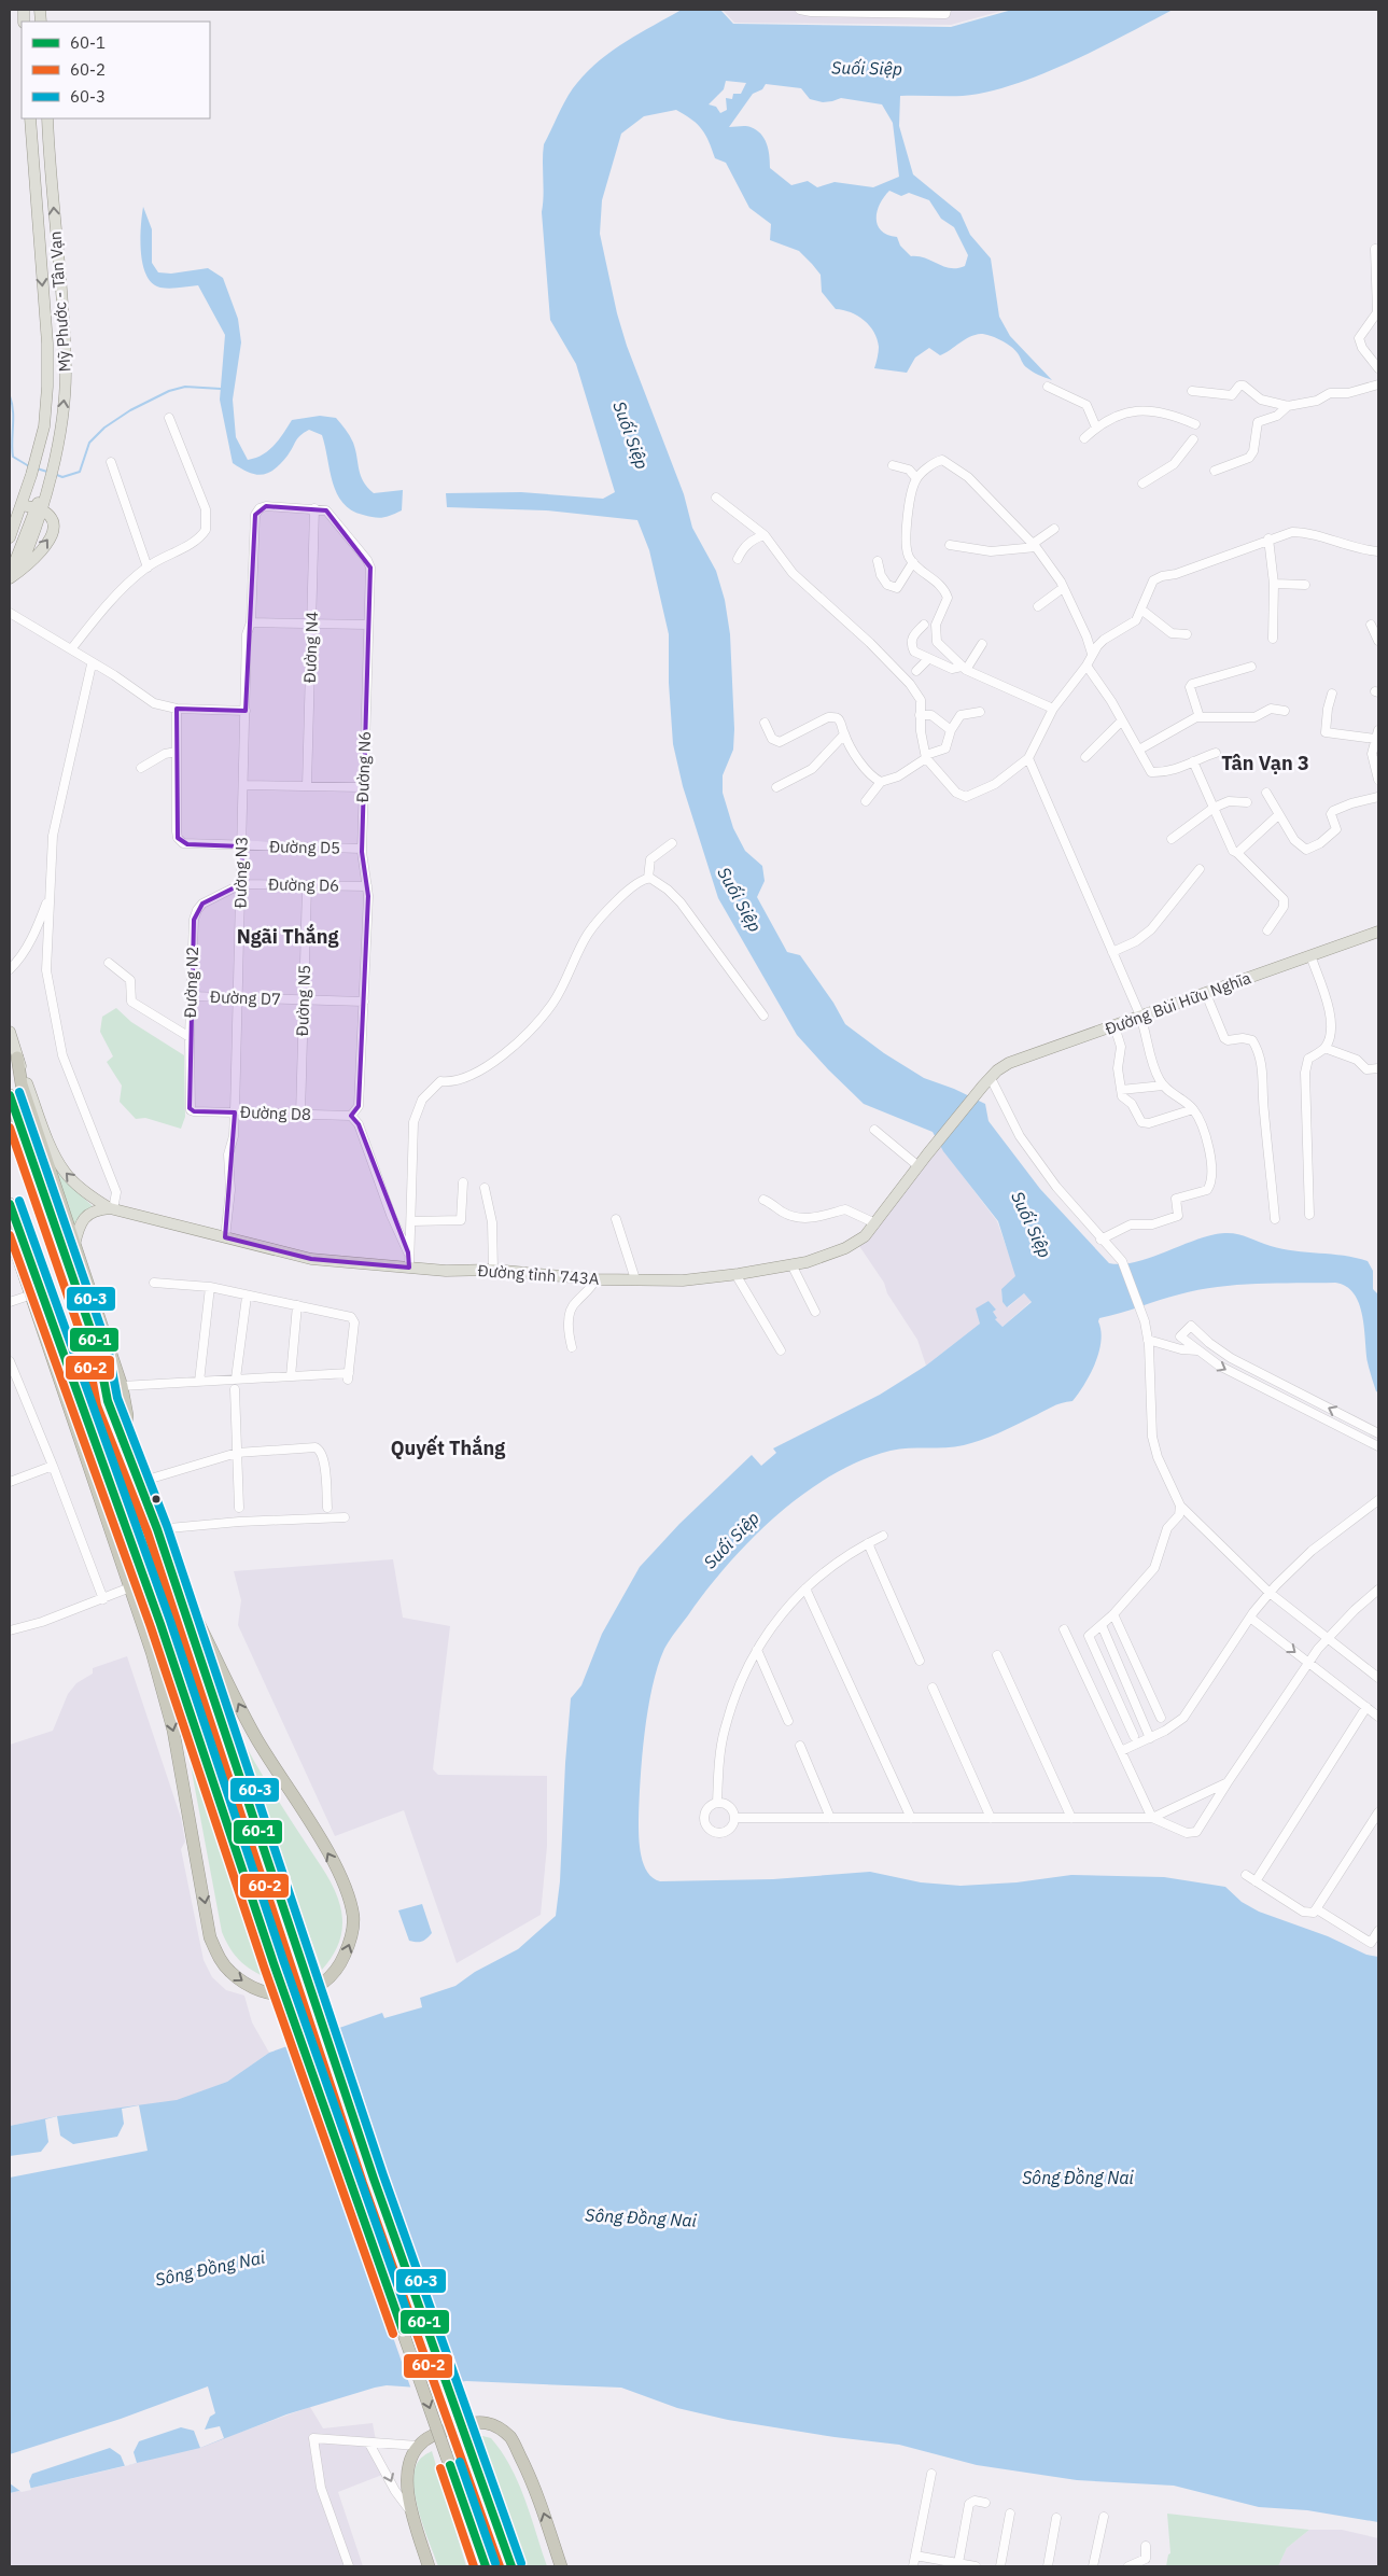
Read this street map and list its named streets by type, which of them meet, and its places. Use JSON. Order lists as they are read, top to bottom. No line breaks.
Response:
{"streets":{"main road":["Mỹ Phước - Tân Vạn","Đường Bùi Hữu Nghĩa","Đường tỉnh 743A"],"street":["Đường N4","Đường N6","Đường D5","Đường N3","Đường D6","Đường N2","Đường D7","Đường N5","Đường D8"]},"crossings":[["Đường N4","Đường N6"],["Đường N4","Đường N3"],["Đường N6","Đường D5"],["Đường N6","Đường N3"],["Đường N6","Đường D6"],["Đường N6","Đường D7"],["Đường N6","Đường D8"],["Đường D5","Đường N3"],["Đường N3","Đường D6"],["Đường N3","Đường N2"],["Đường N3","Đường D7"],["Đường N3","Đường D8"],["Đường N3","Đường tỉnh 743A"],["Đường D6","Đường N2"],["Đường D6","Đường N5"],["Đường N2","Đường D7"],["Đường N2","Đường D8"],["Đường D7","Đường N5"],["Đường N5","Đường D8"],["Đường Bùi Hữu Nghĩa","Đường tỉnh 743A"]],"districts":["Tân Vạn 3","Ngãi Thắng","Quyết Thắng"],"water":["Suối Siệp","Sông Đồng Nai"],"lines":["transit line 60-3","transit line 60-1","transit line 60-2"],"legend":["60-1","60-2","60-3"]}
